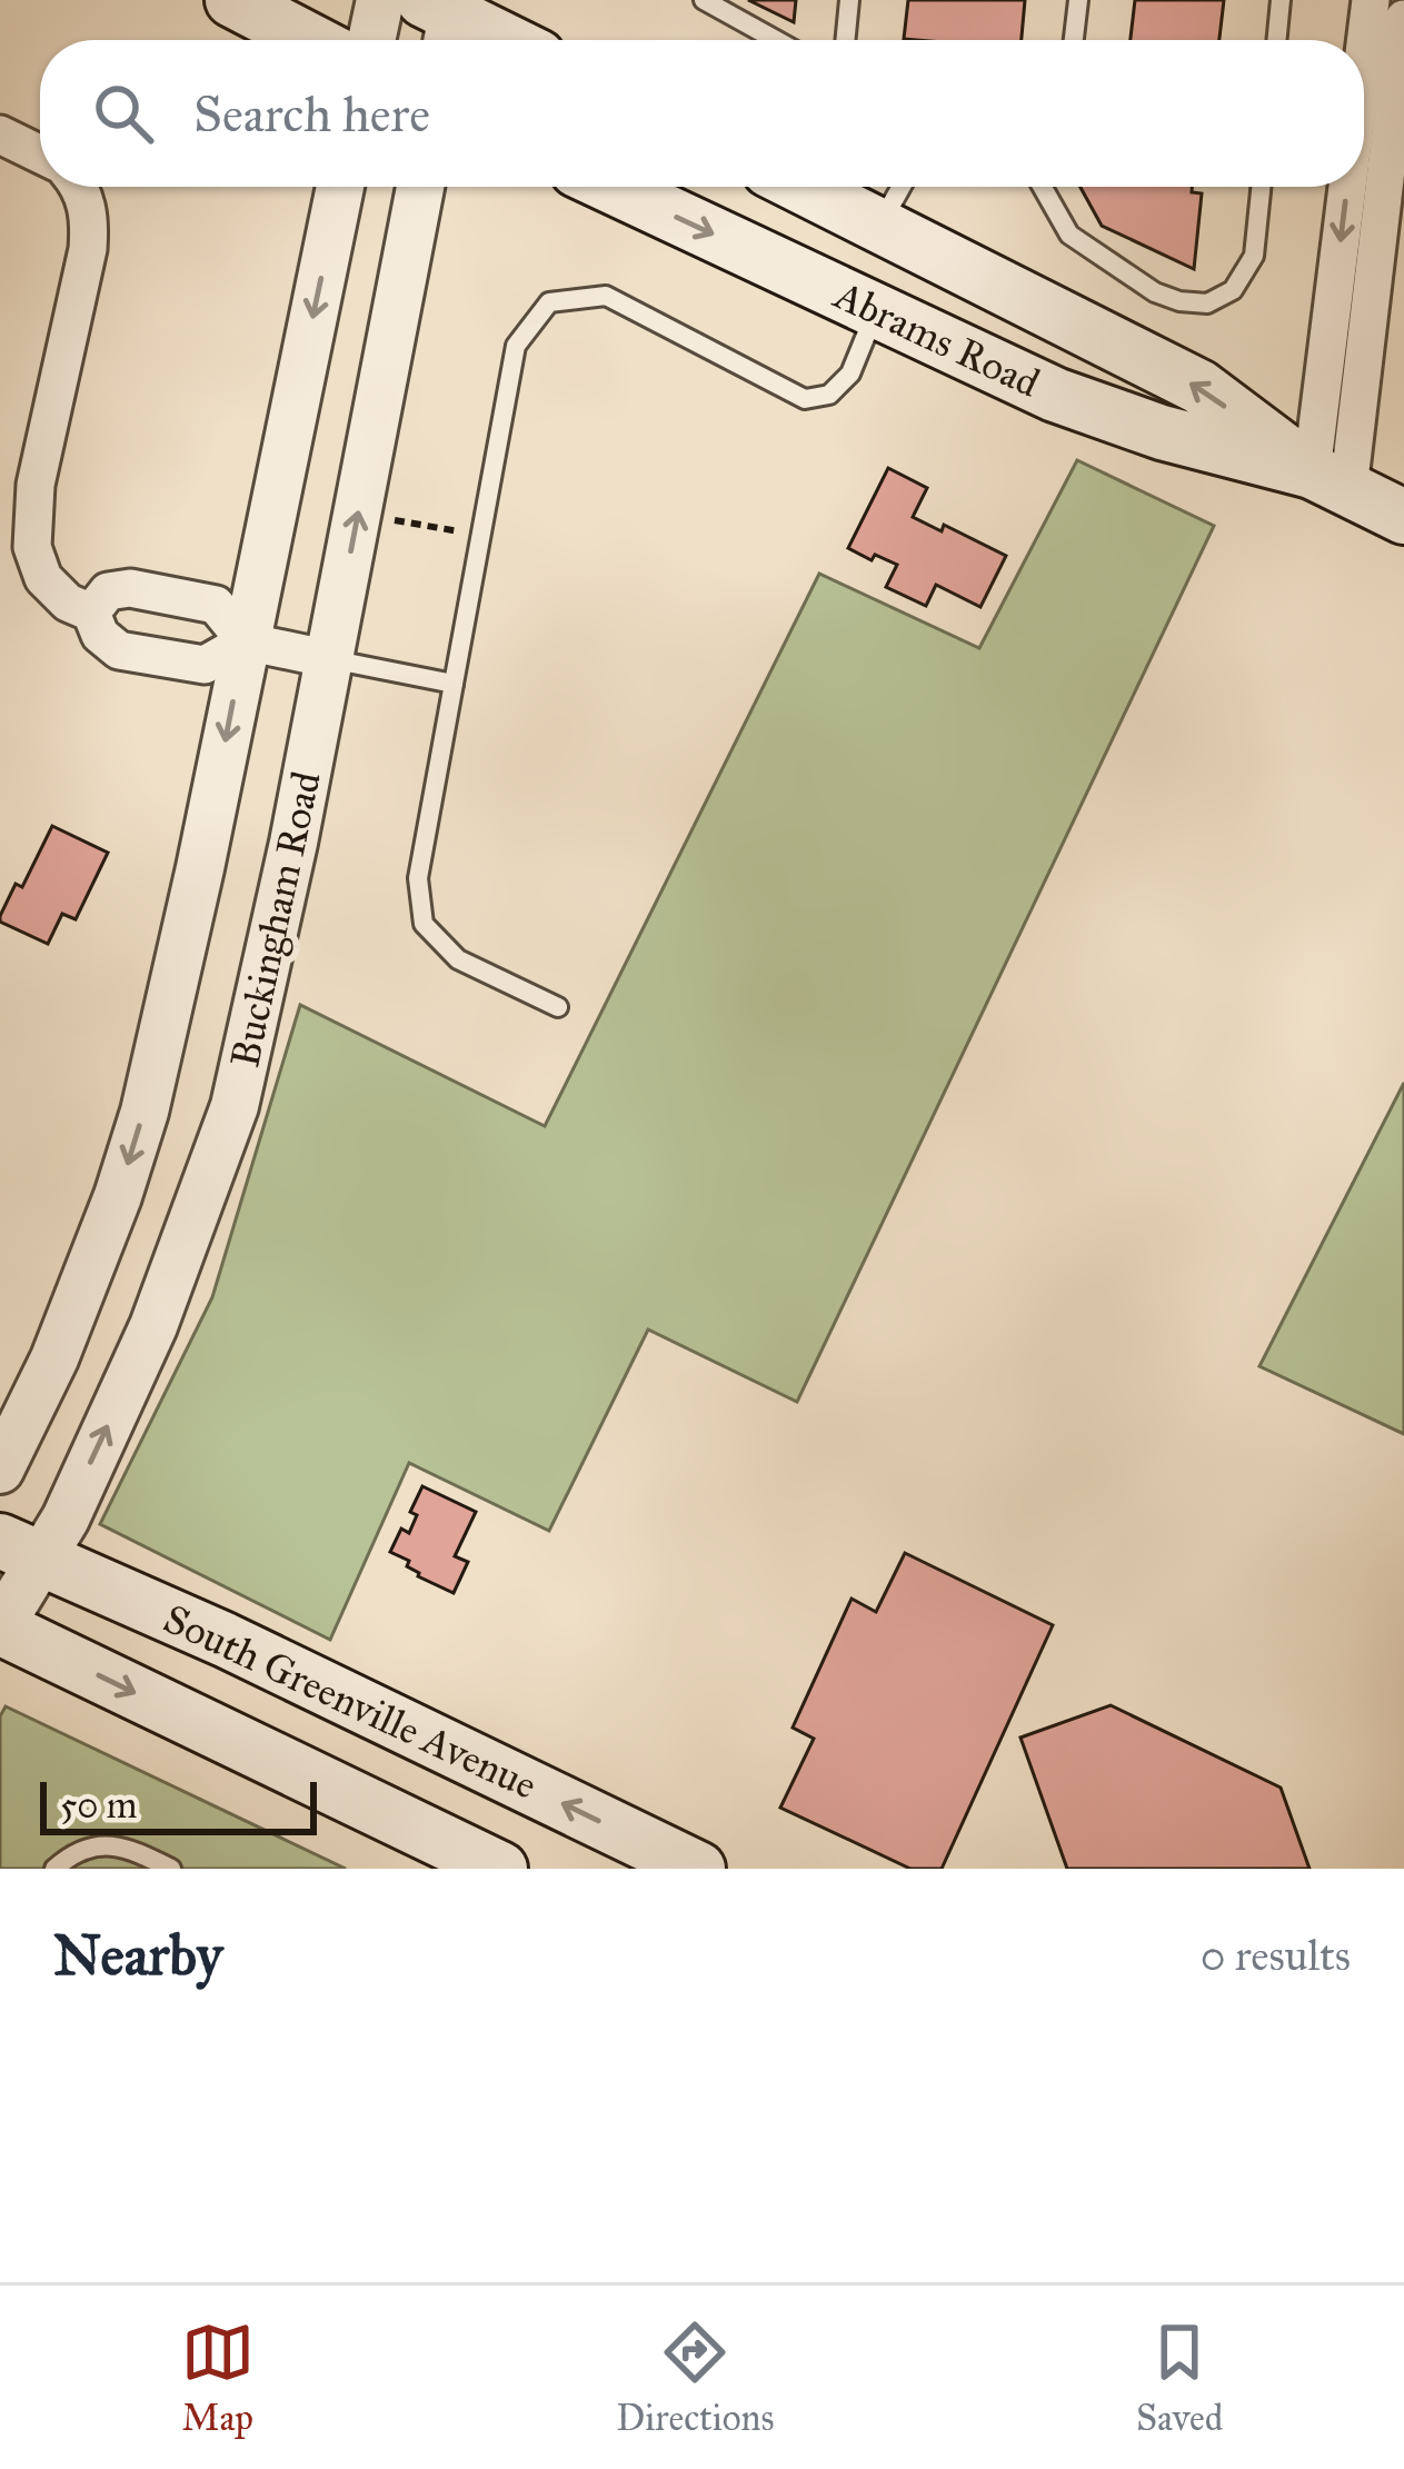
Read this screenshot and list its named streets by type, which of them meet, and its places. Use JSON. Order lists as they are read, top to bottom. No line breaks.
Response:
{"streets":{"main road":["Abrams Road","South Greenville Avenue"],"street":["Buckingham Road"]},"crossings":[["Buckingham Road","South Greenville Avenue"]],"scale_bar":"50 m","page":{"search":"Search here","scale":"50 m","heading":["Nearby","0 results"],"nav":["Map","Directions","Saved"]}}
